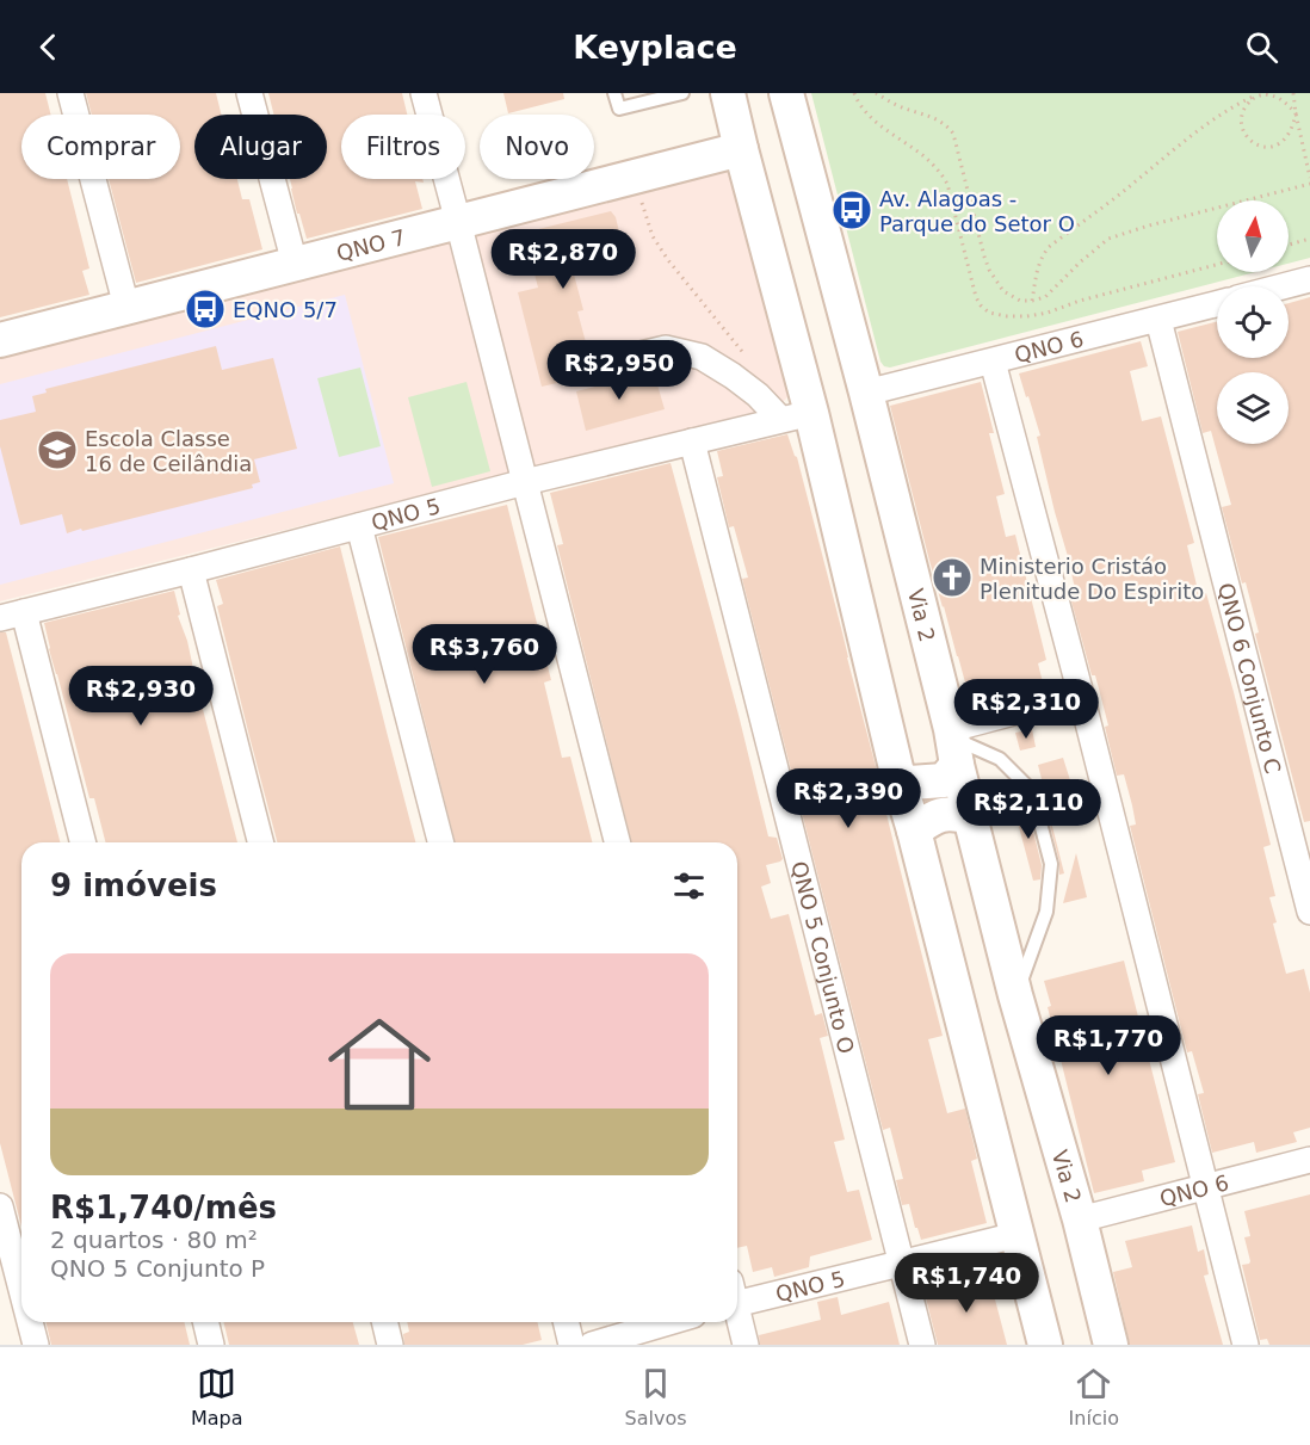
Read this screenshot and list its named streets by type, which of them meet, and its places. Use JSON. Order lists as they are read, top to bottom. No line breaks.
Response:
{"streets":{"main road":["QNO 7","Via 2"],"street":["QNO 6","QNO 5","QNO 6 Conjunto C","QNO 5 Conjunto O"]},"crossings":[["QNO 6","Via 2"],["QNO 6","QNO 6 Conjunto C"],["QNO 5","QNO 5 Conjunto O"]],"places":{"bus stop":["Av. Alagoas - Parque do Setor O","EQNO 5/7"],"school or university":["Escola Classe 16 de Ceilândia"],"church":["Ministerio Cristáo Plenitude Do Espirito"]},"north":"top","page":{"header":"Keyplace","chip":["Comprar","Alugar","Filtros","Novo"],"price":["R$2,870","R$2,950","R$3,760","R$2,930","R$2,310","R$2,390","R$2,110","R$1,770","R$1,740"],"heading":"9 imóveis","list":[{"name":"R$1,740/mês","note":"2 quartos · 80 m² · QNO 5 Conjunto P"}],"tabs":["Mapa","Salvos","Início"]}}
